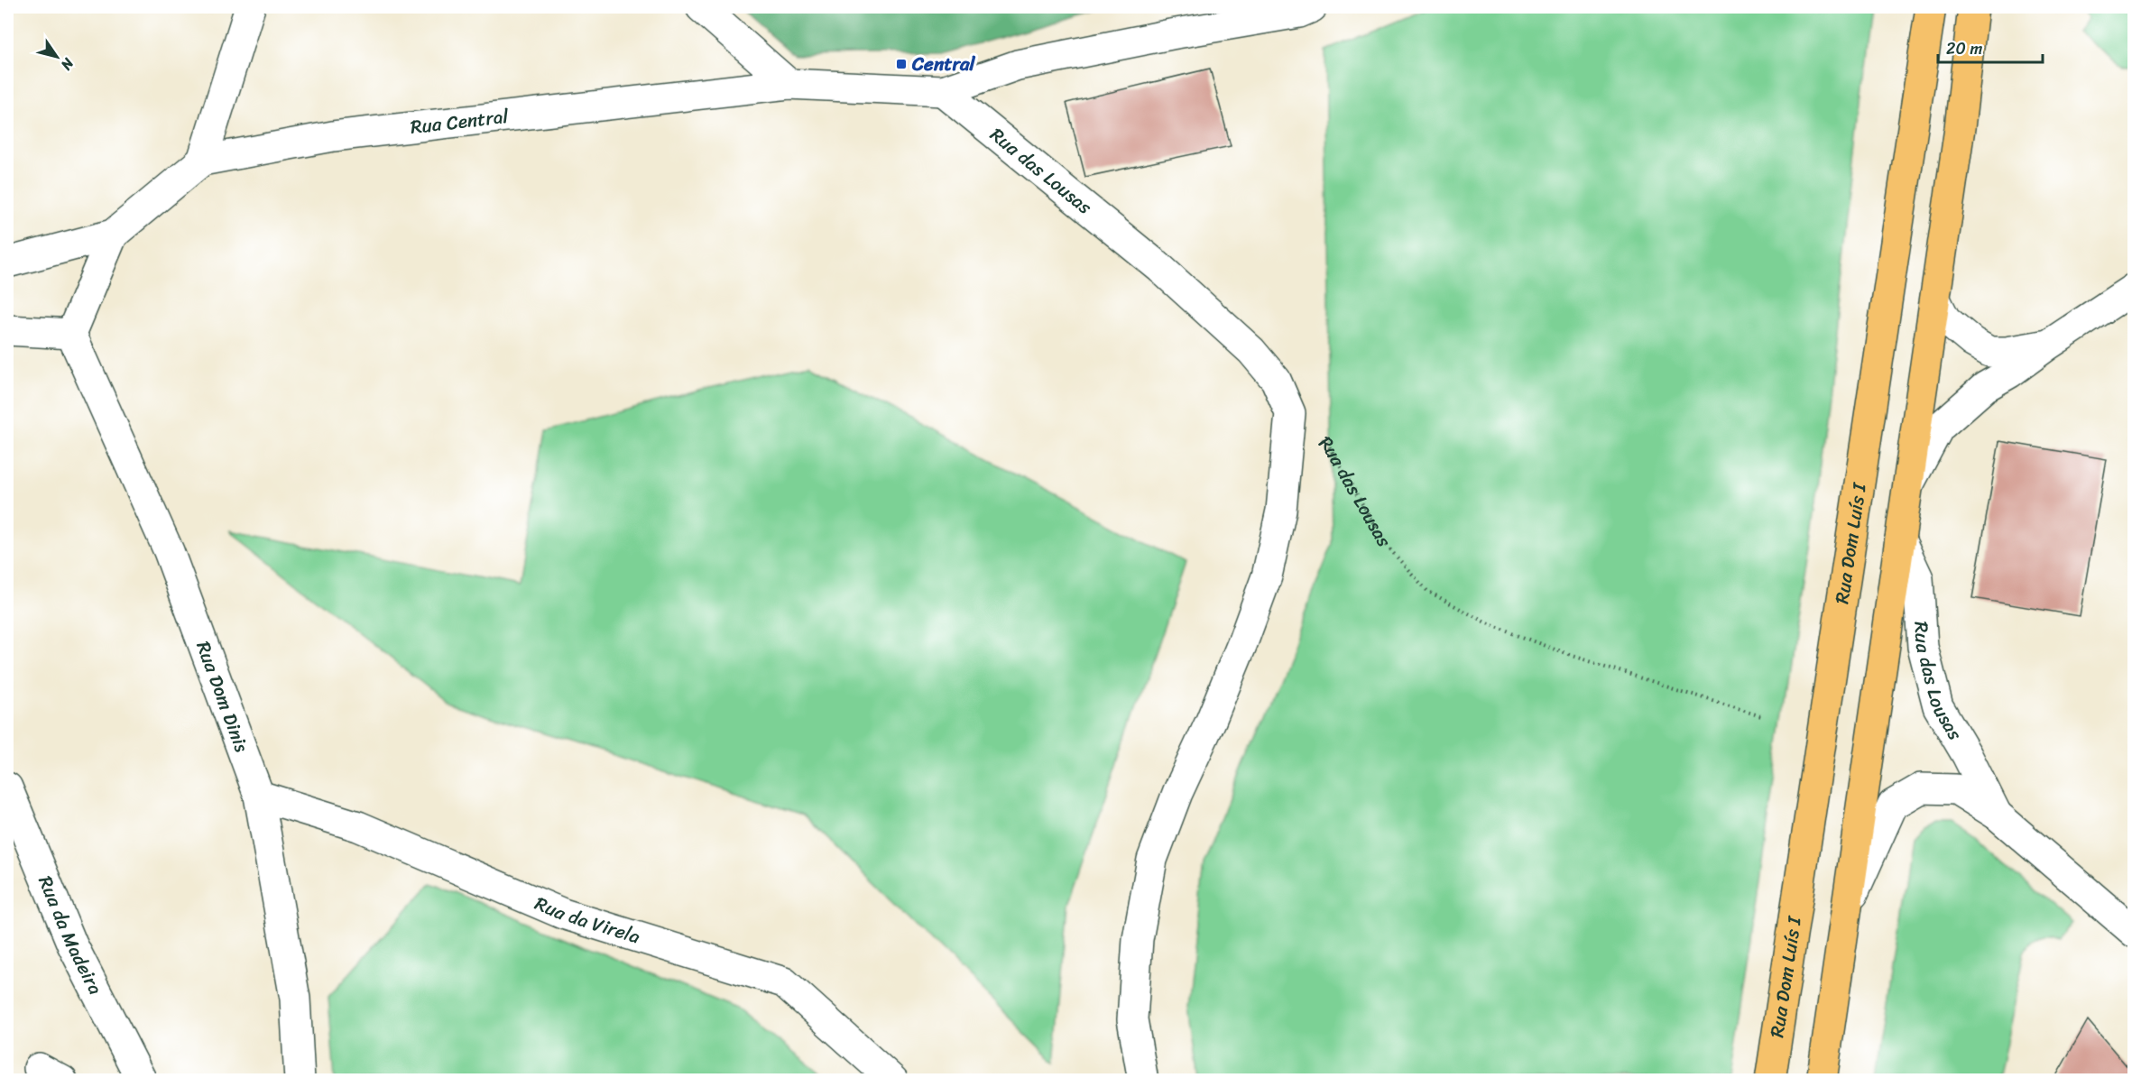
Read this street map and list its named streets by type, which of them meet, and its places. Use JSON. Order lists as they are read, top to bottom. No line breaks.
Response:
{"streets":{"main road":["Rua Dom Luís I"],"street":["Rua Central","Rua das Lousas","Rua Dom Dinis","Rua da Virela","Rua da Madeira"]},"crossings":[["Rua Central","Rua das Lousas"],["Rua Dom Dinis","Rua da Virela"]],"places":{"transit":["Central"]},"scale_bar":"20 m","north":"bottom right"}
